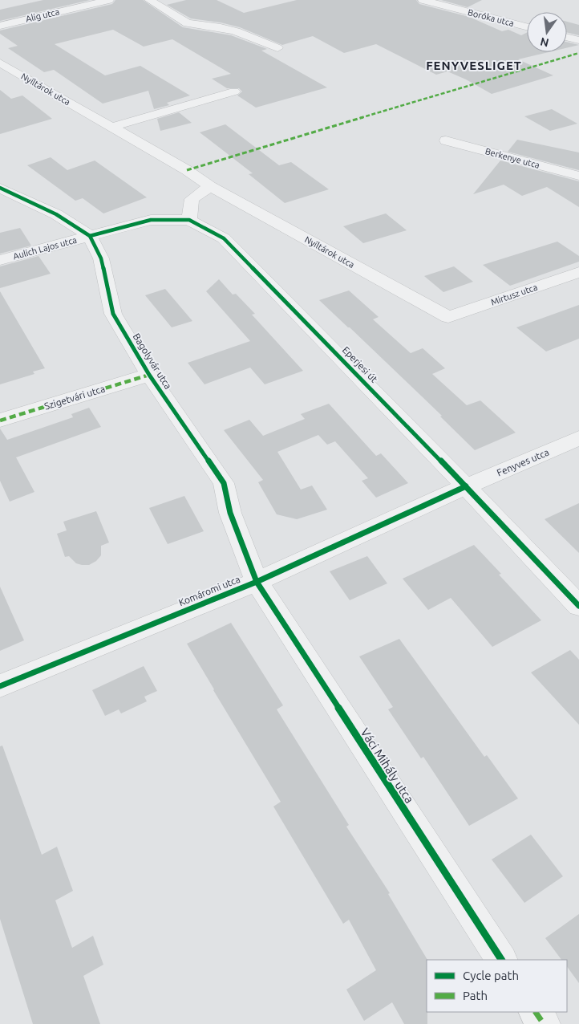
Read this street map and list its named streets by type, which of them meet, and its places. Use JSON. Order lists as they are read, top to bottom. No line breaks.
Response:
{"streets":{"street":["Alig utca","Boróka utca","Nyíltárok utca","Berkenye utca","Aulich Lajos utca","Mirtusz utca","Bagolyvár utca","Eperjesi út","Szigetvári utca","Fenyves utca","Komáromi utca","Váci Mihály utca"]},"crossings":[["Nyíltárok utca","Mirtusz utca"],["Aulich Lajos utca","Bagolyvár utca"],["Aulich Lajos utca","Eperjesi út"],["Bagolyvár utca","Eperjesi út"],["Bagolyvár utca","Szigetvári utca"],["Bagolyvár utca","Komáromi utca"],["Bagolyvár utca","Váci Mihály utca"],["Eperjesi út","Fenyves utca"],["Eperjesi út","Komáromi utca"],["Fenyves utca","Komáromi utca"],["Komáromi utca","Váci Mihály utca"]],"districts":["FENYVESLIGET"],"legend":["Cycle path","Path"],"north":"bottom"}
